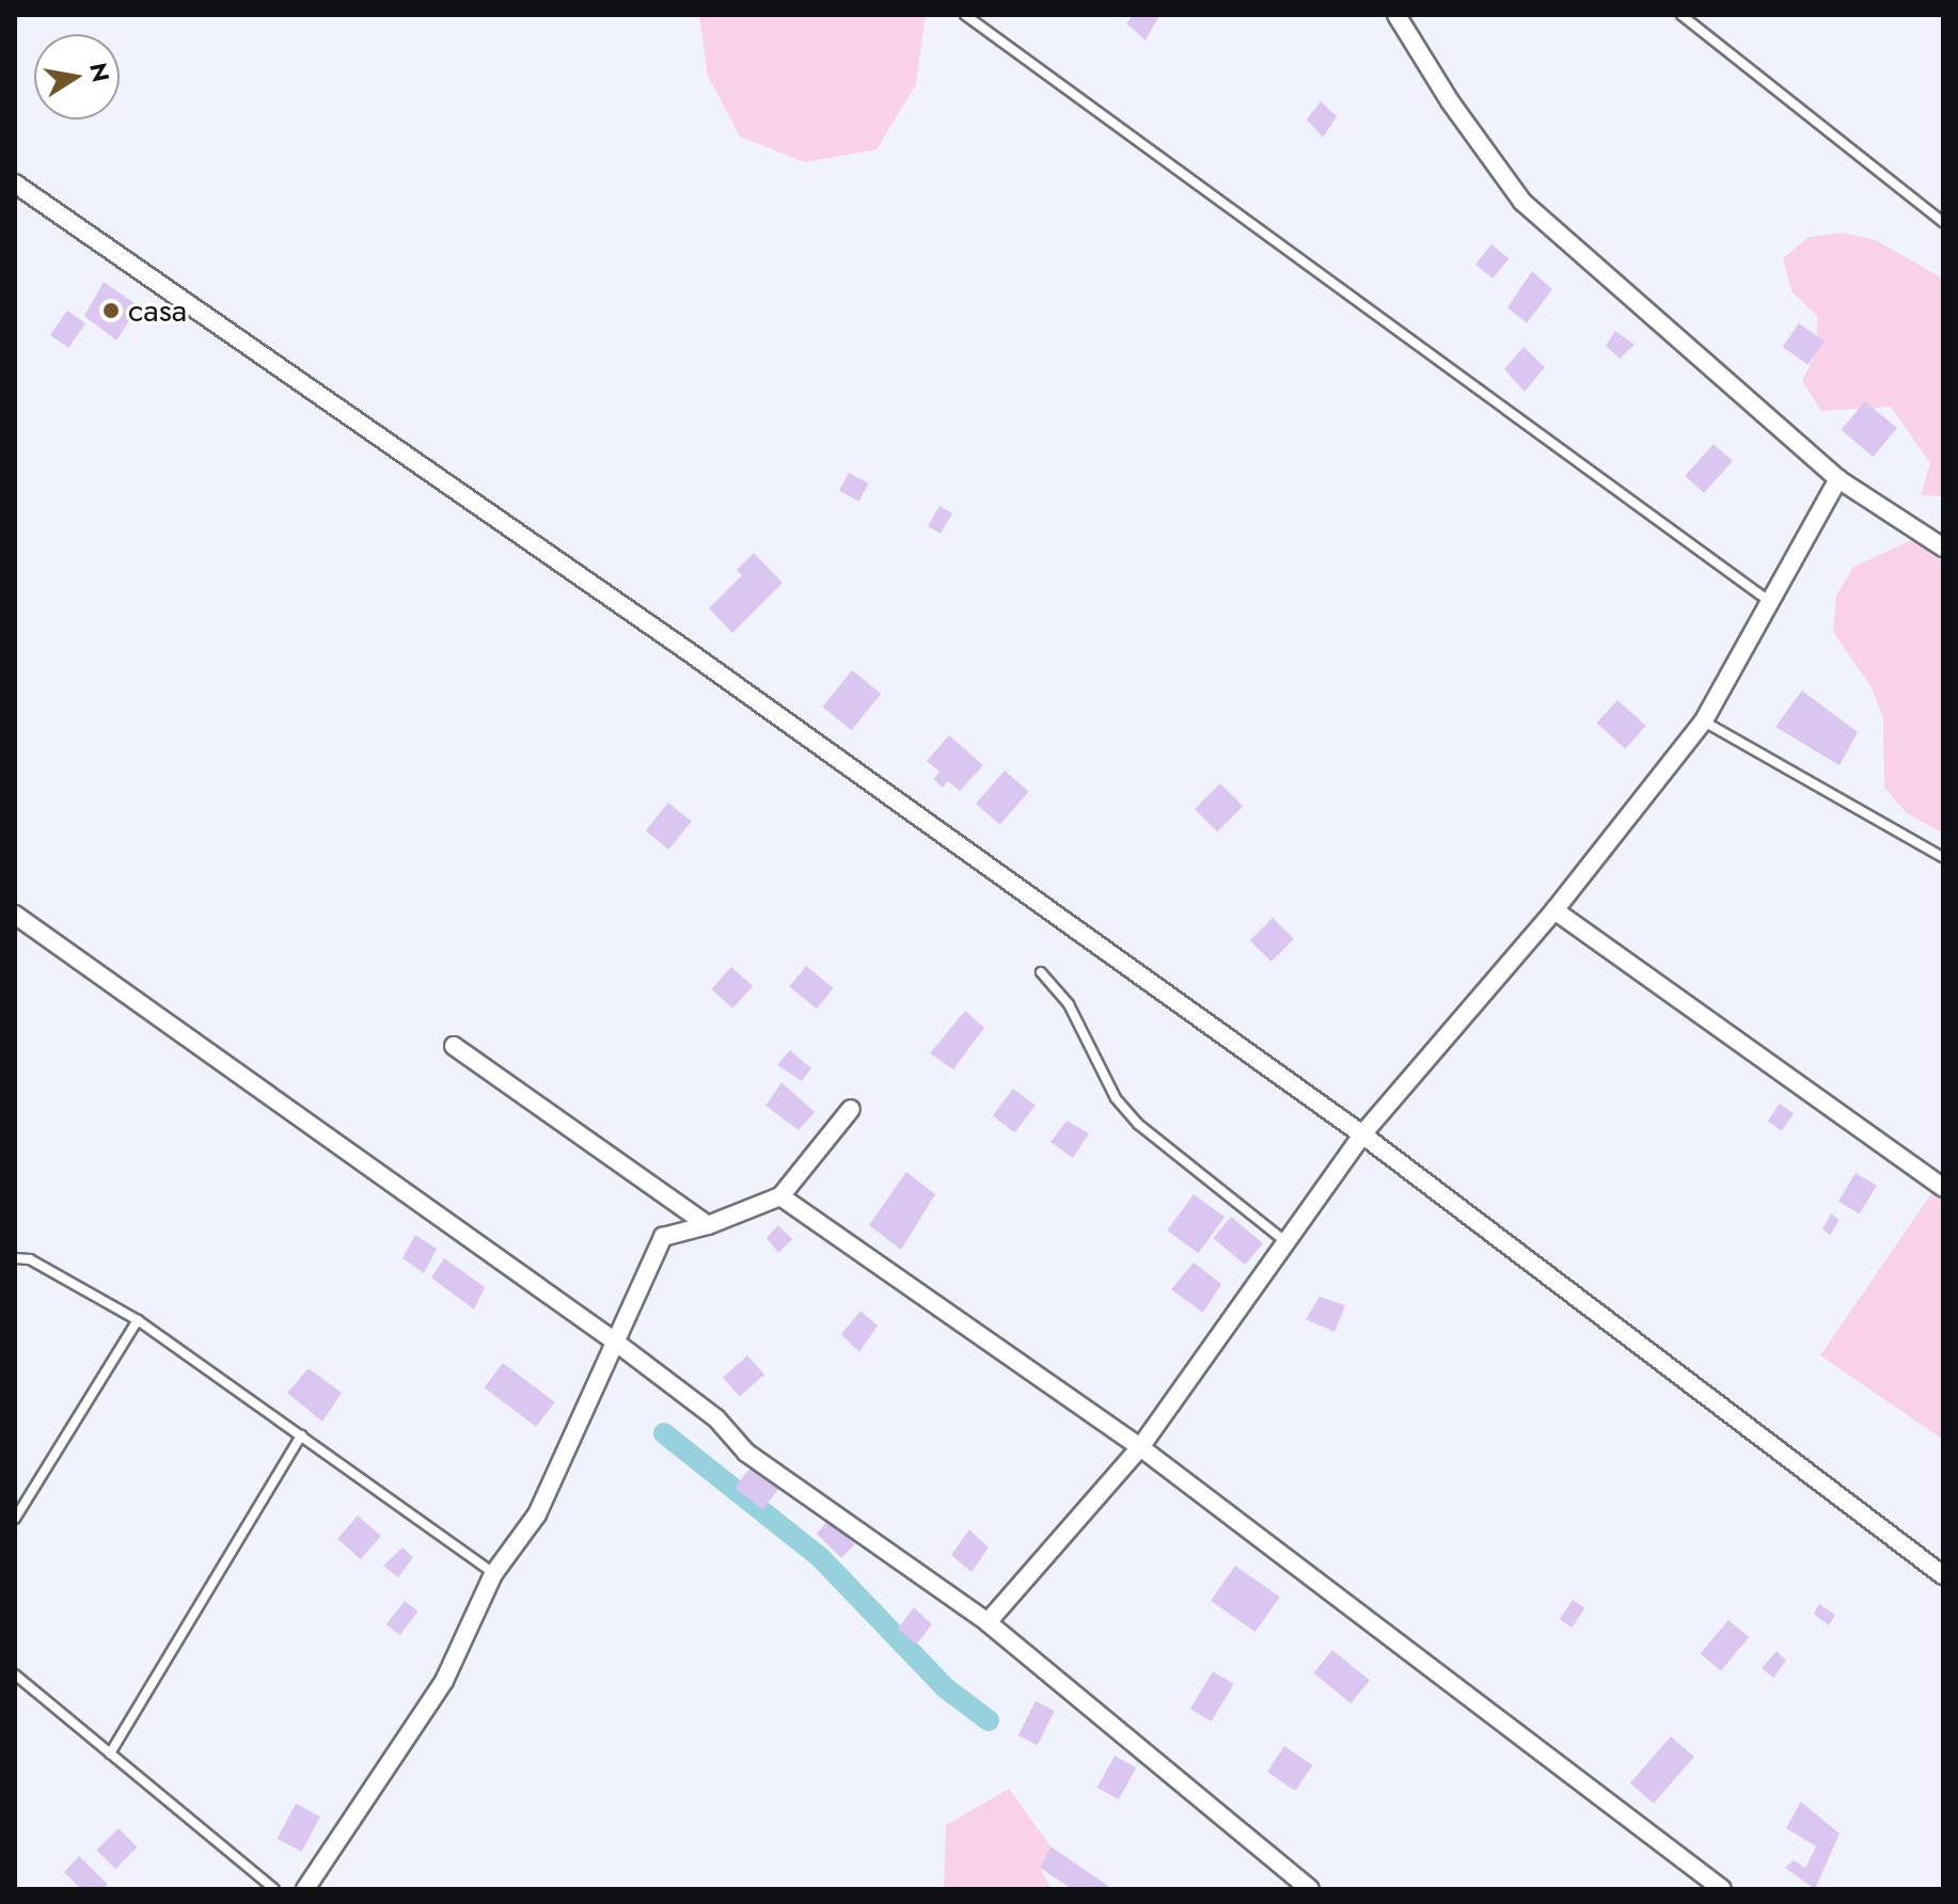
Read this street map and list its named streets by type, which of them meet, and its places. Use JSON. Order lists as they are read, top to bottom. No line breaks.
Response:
{"places":["casa"],"north":"right"}
